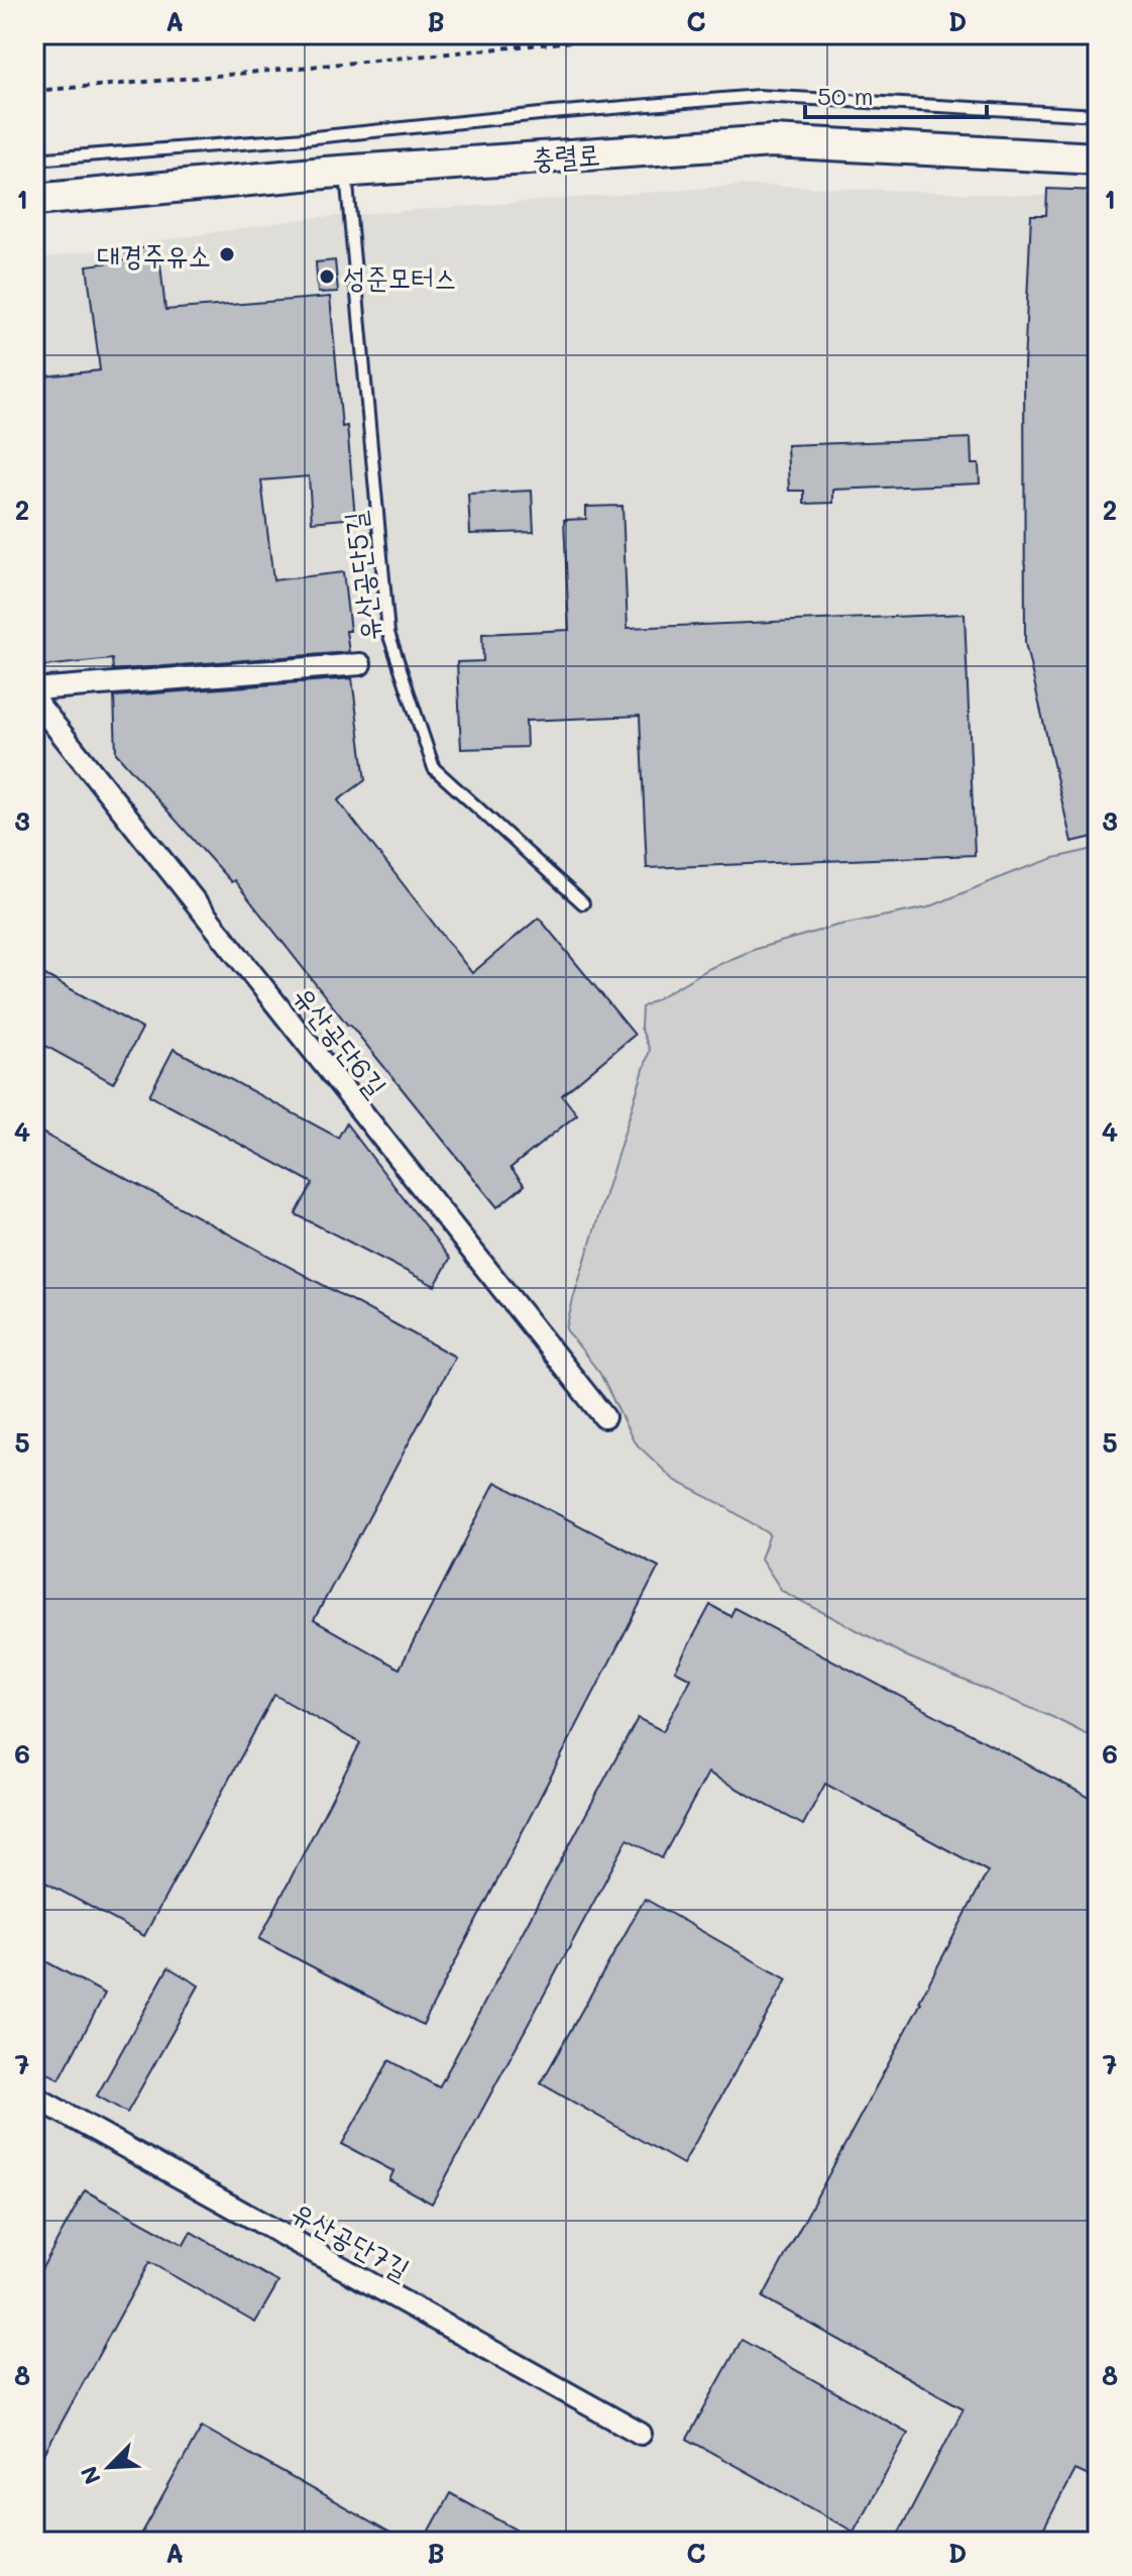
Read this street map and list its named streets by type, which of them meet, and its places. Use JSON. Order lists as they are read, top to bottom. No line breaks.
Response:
{"streets":{"main road":["충렬로"],"street":["유산공단6길","유산공단7길"],"lane":["유산공단5길"]},"crossings":[["충렬로","유산공단5길"]],"places":["대경주유소","성준모터스"],"scale_bar":"50 m","north":"bottom left","grid":{"columns":["A","B","C","D"],"rows":["1","2","3","4","5","6","7","8"]}}
